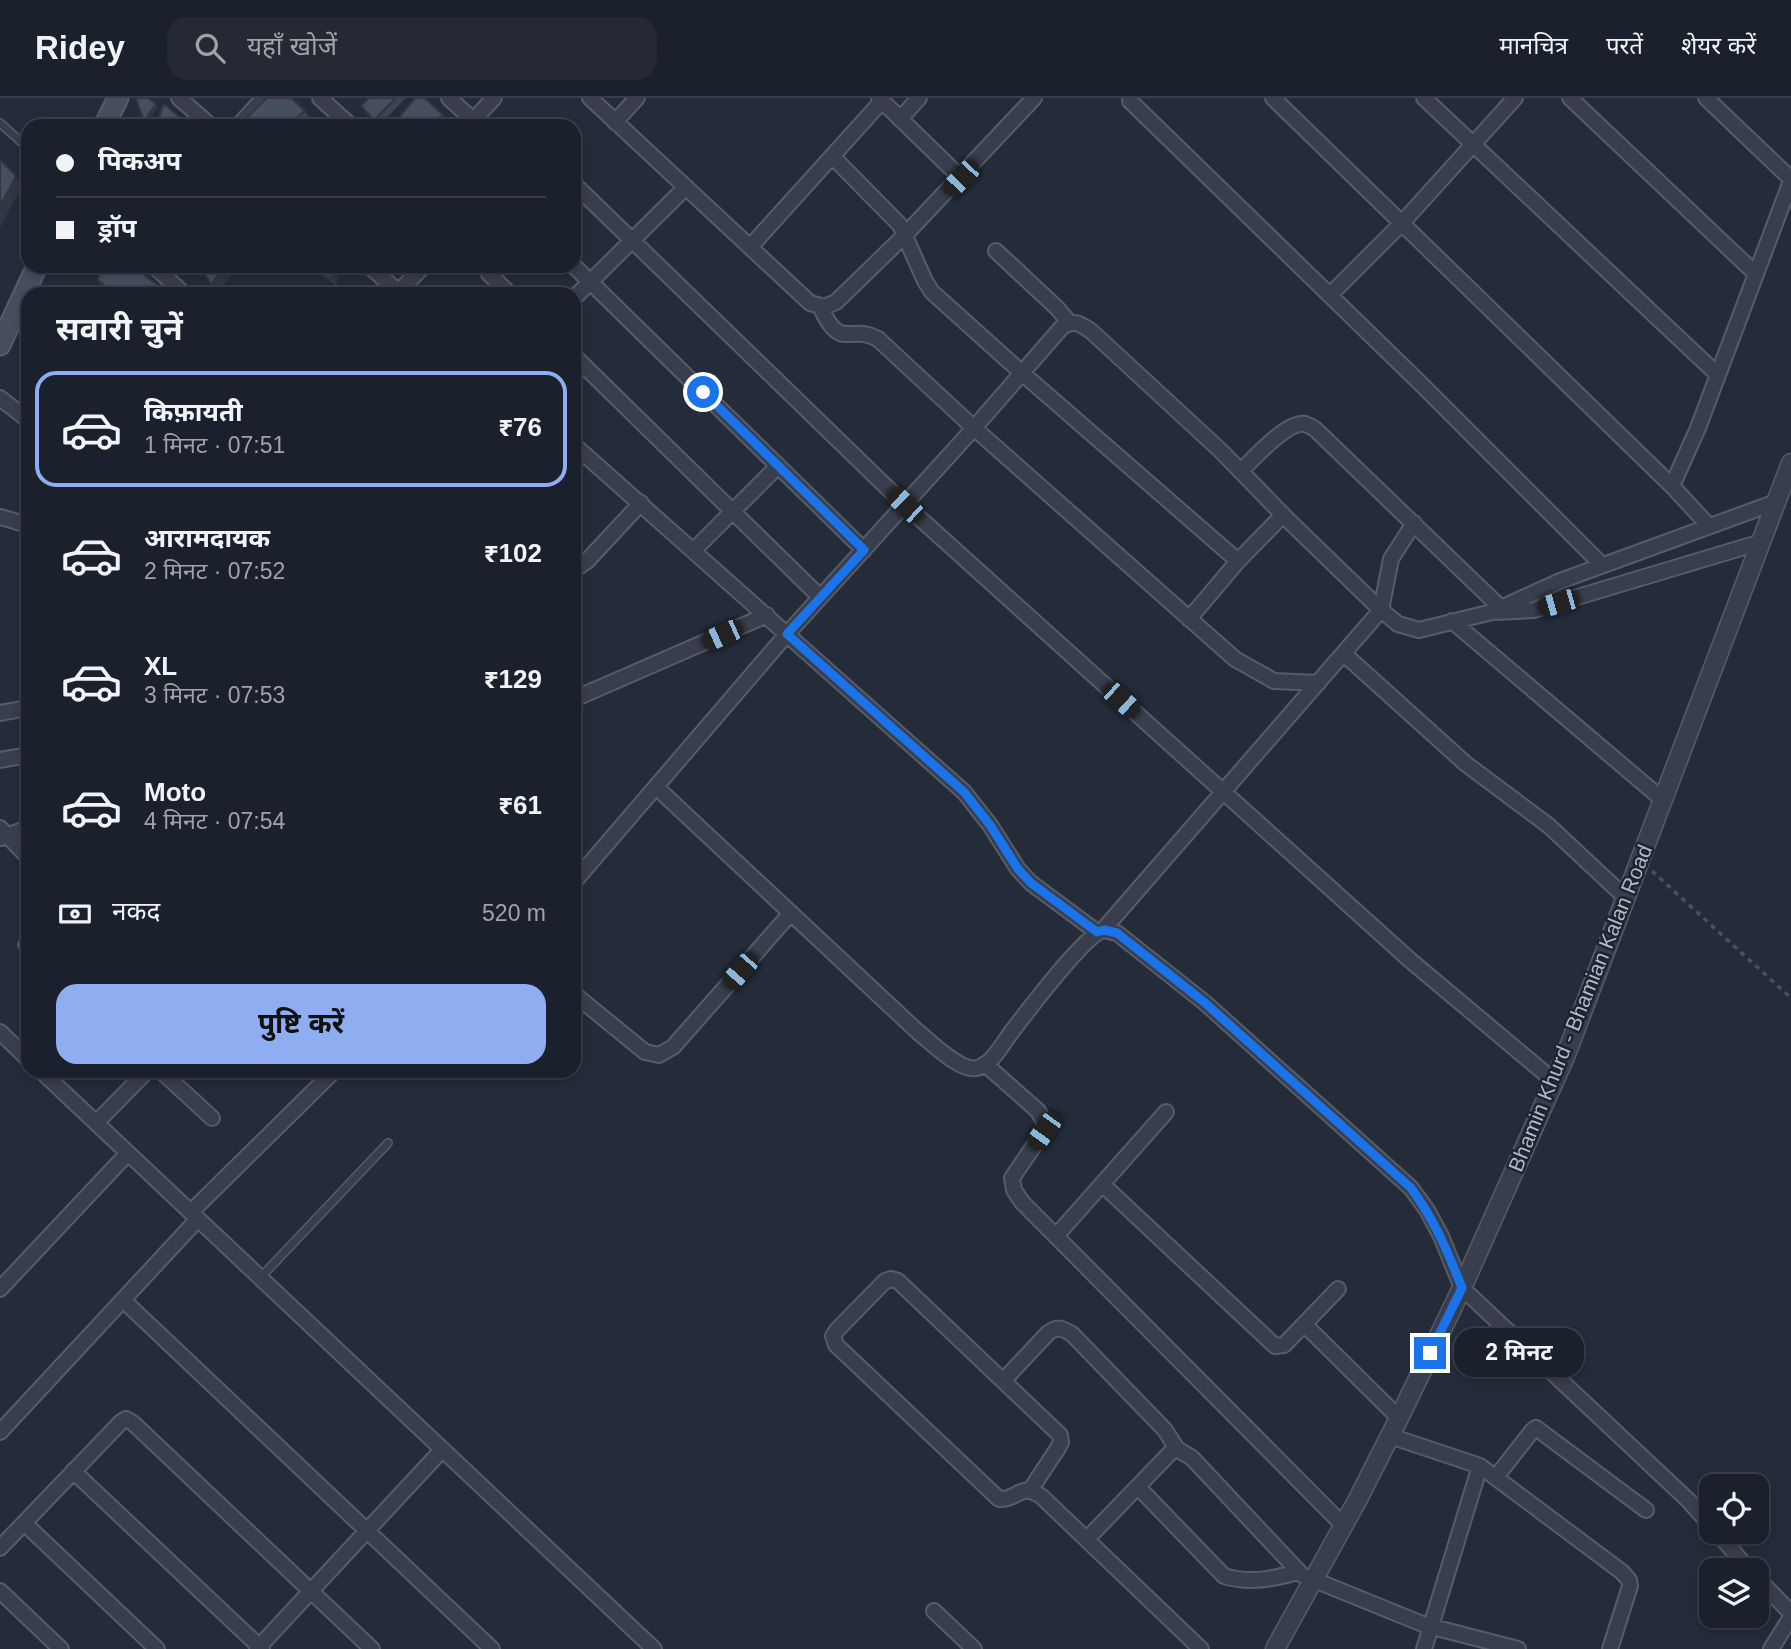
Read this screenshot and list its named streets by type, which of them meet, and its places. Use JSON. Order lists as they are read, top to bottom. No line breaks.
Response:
{"streets":{"street":["Bhamin Khurd - Bhamian Kalan Road"]},"page":{"header":"Ridey","search":"यहाँ खोजें","nav":["मानचित्र","परतें","शेयर करें"],"banner":["पिकअप","ड्रॉप"],"heading":"सवारी चुनें","list":[{"name":"किफ़ायती","note":"1 मिनट · 07:51","value":"₹76"},{"name":"आरामदायक","note":"2 मिनट · 07:52","value":"₹102"},{"name":"XL","note":"3 मिनट · 07:53","value":"₹129"},{"name":"Moto","note":"4 मिनट · 07:54","value":"₹61"}],"pay":["नकद","520 m"],"buttons":"पुष्टि करें","bubble":"2 मिनट"}}
